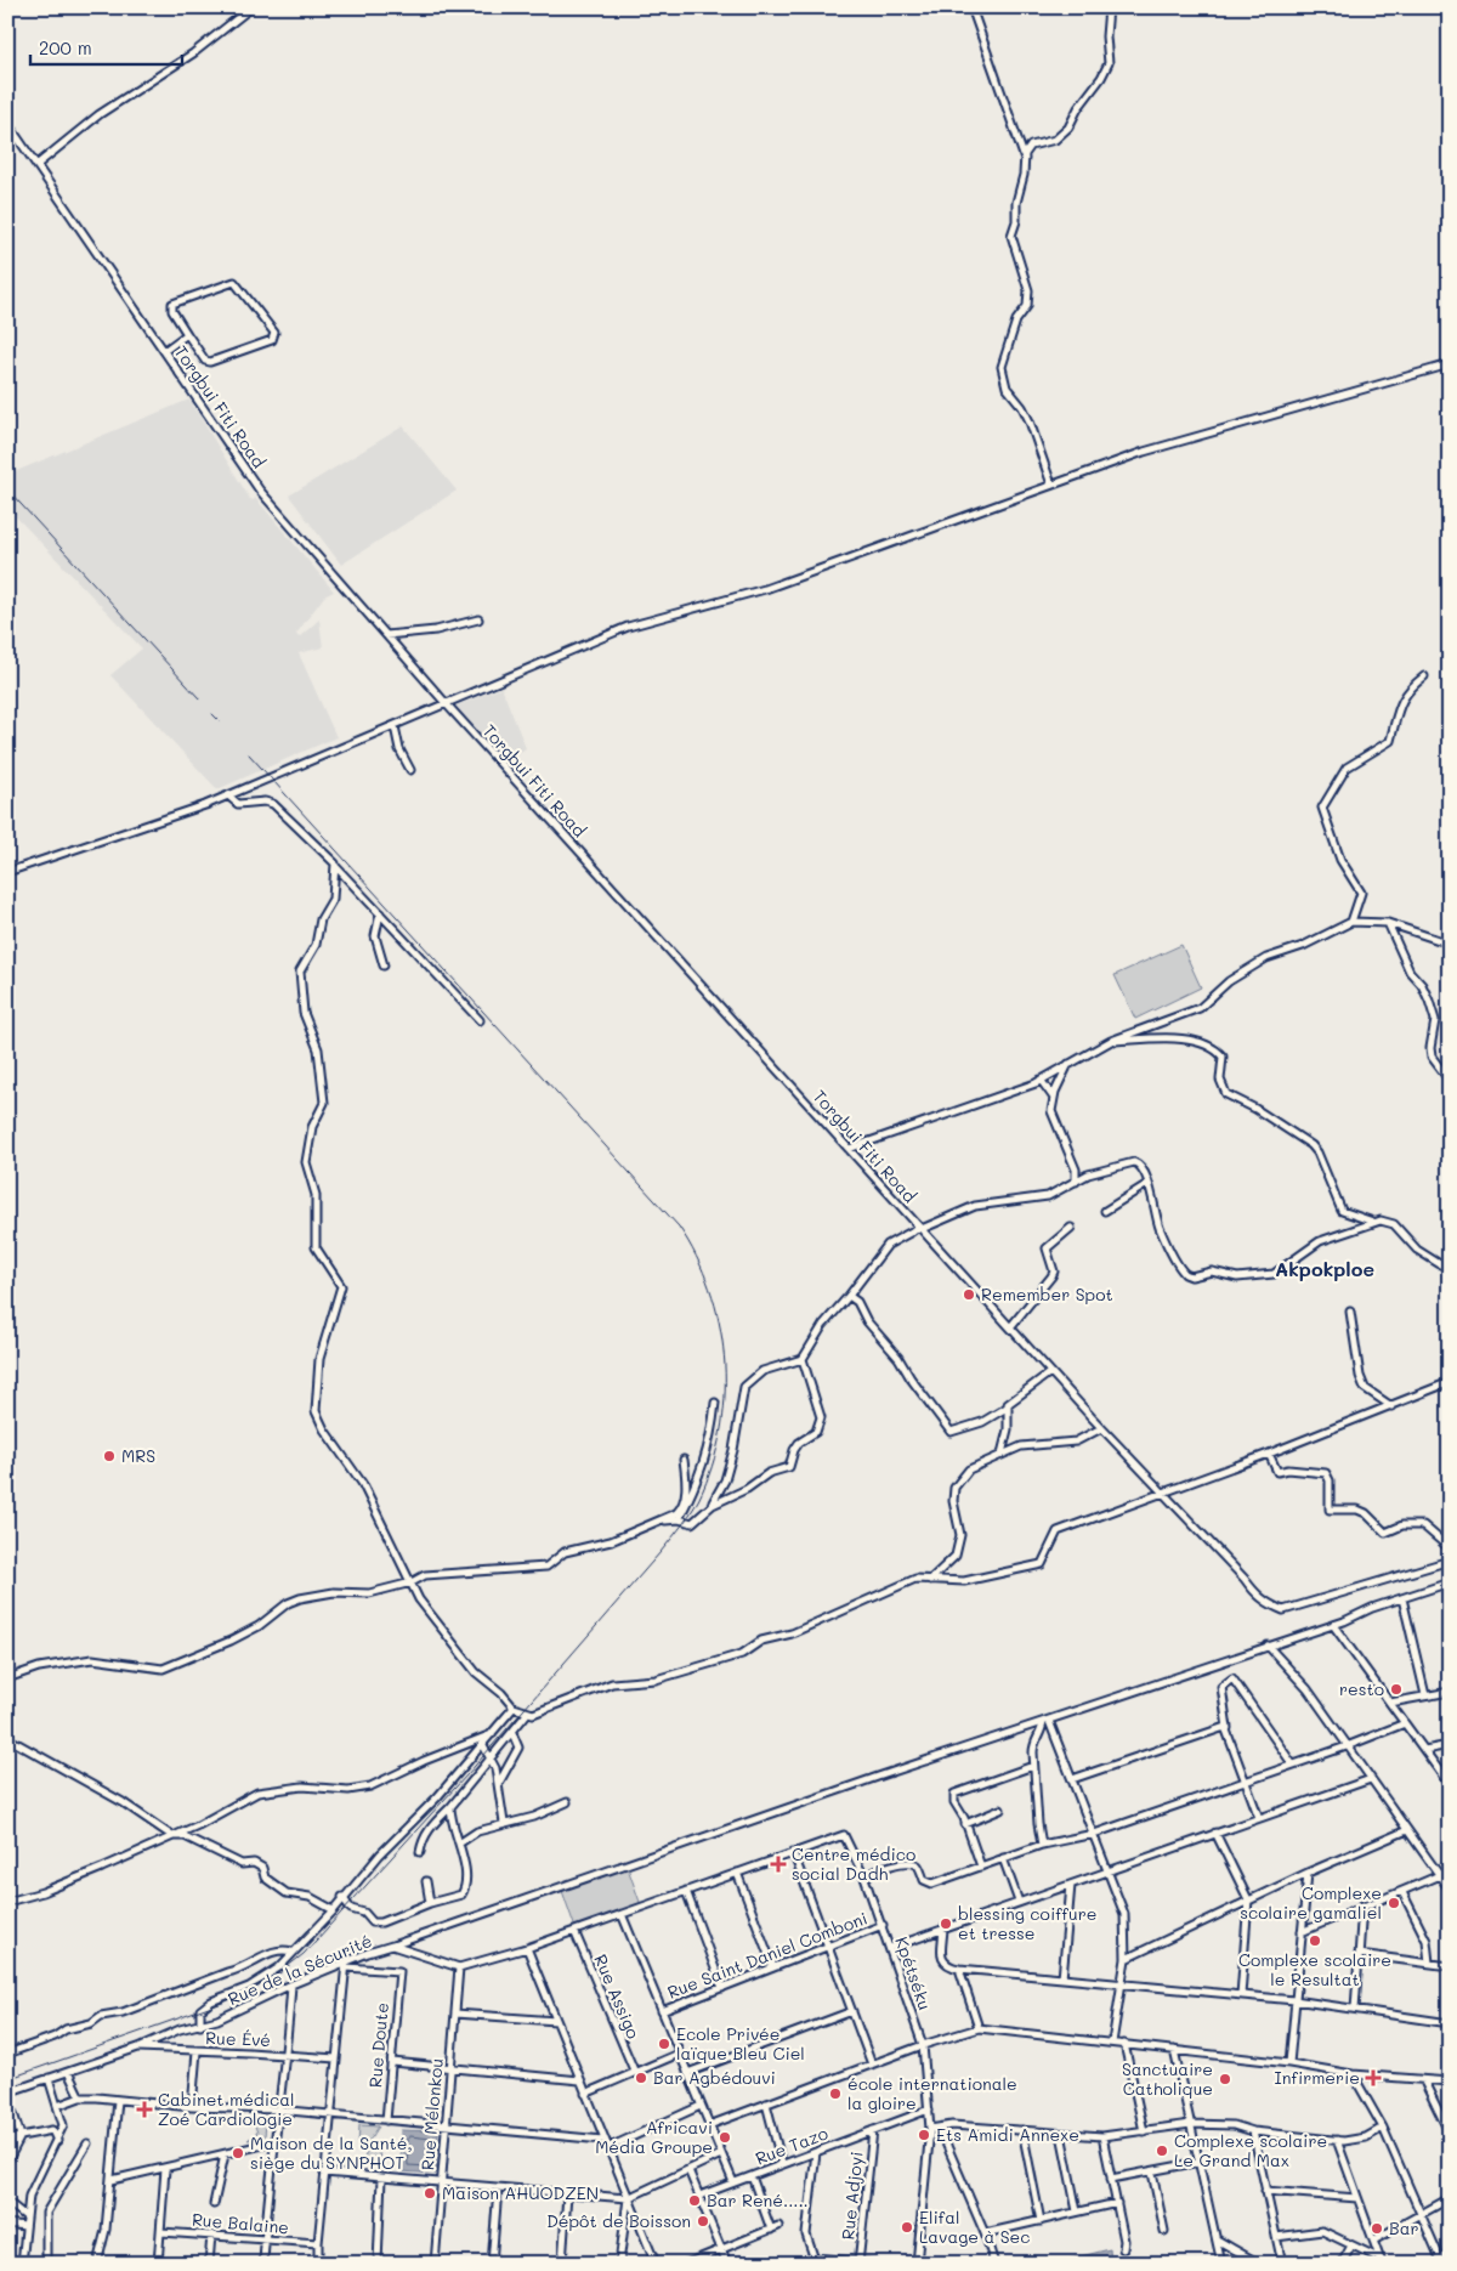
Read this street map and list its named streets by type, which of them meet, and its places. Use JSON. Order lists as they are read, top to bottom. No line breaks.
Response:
{"streets":{"street":["Torgbui Fiti Road","Rue Saint Daniel Comboni","Rue de la Sécurité","Kpétséku","Rue Assigo","Rue Évé","Rue Doute","Rue Mélonkou","Rue Tazo","Rue Adjoyi","Rue Balaine"]},"crossings":[["Rue Saint Daniel Comboni","Kpétséku"],["Rue de la Sécurité","Rue Évé"],["Rue de la Sécurité","Rue Doute"],["Rue de la Sécurité","Rue Mélonkou"],["Kpétséku","Rue Tazo"],["Rue Tazo","Rue Adjoyi"]],"districts":["Akpokploe"],"places":{"other":["Remember Spot","MRS","resto","Complexe scolaire gamaliel","blessing coiffure et tresse","Complexe scolaire le Resultat","Ecole Privée laïque Bleu Ciel","Bar Agbédouvi","Sanctuaire Catholique","école internationale la gloire","Ets Amidi Annexe","Africavi Média Groupe","Complexe scolaire Le Grand Max","Maison de la Santé, siège du SYNPHOT","Maison AHUODZEN","Bar René.....","Dépôt de Boisson","Elifal Lavage à Sec","Bar"],"health":["Centre médico social Dadh","Infirmerie","Cabinet médical Zoé Cardiologie"]},"scale_bar":"200 m"}
